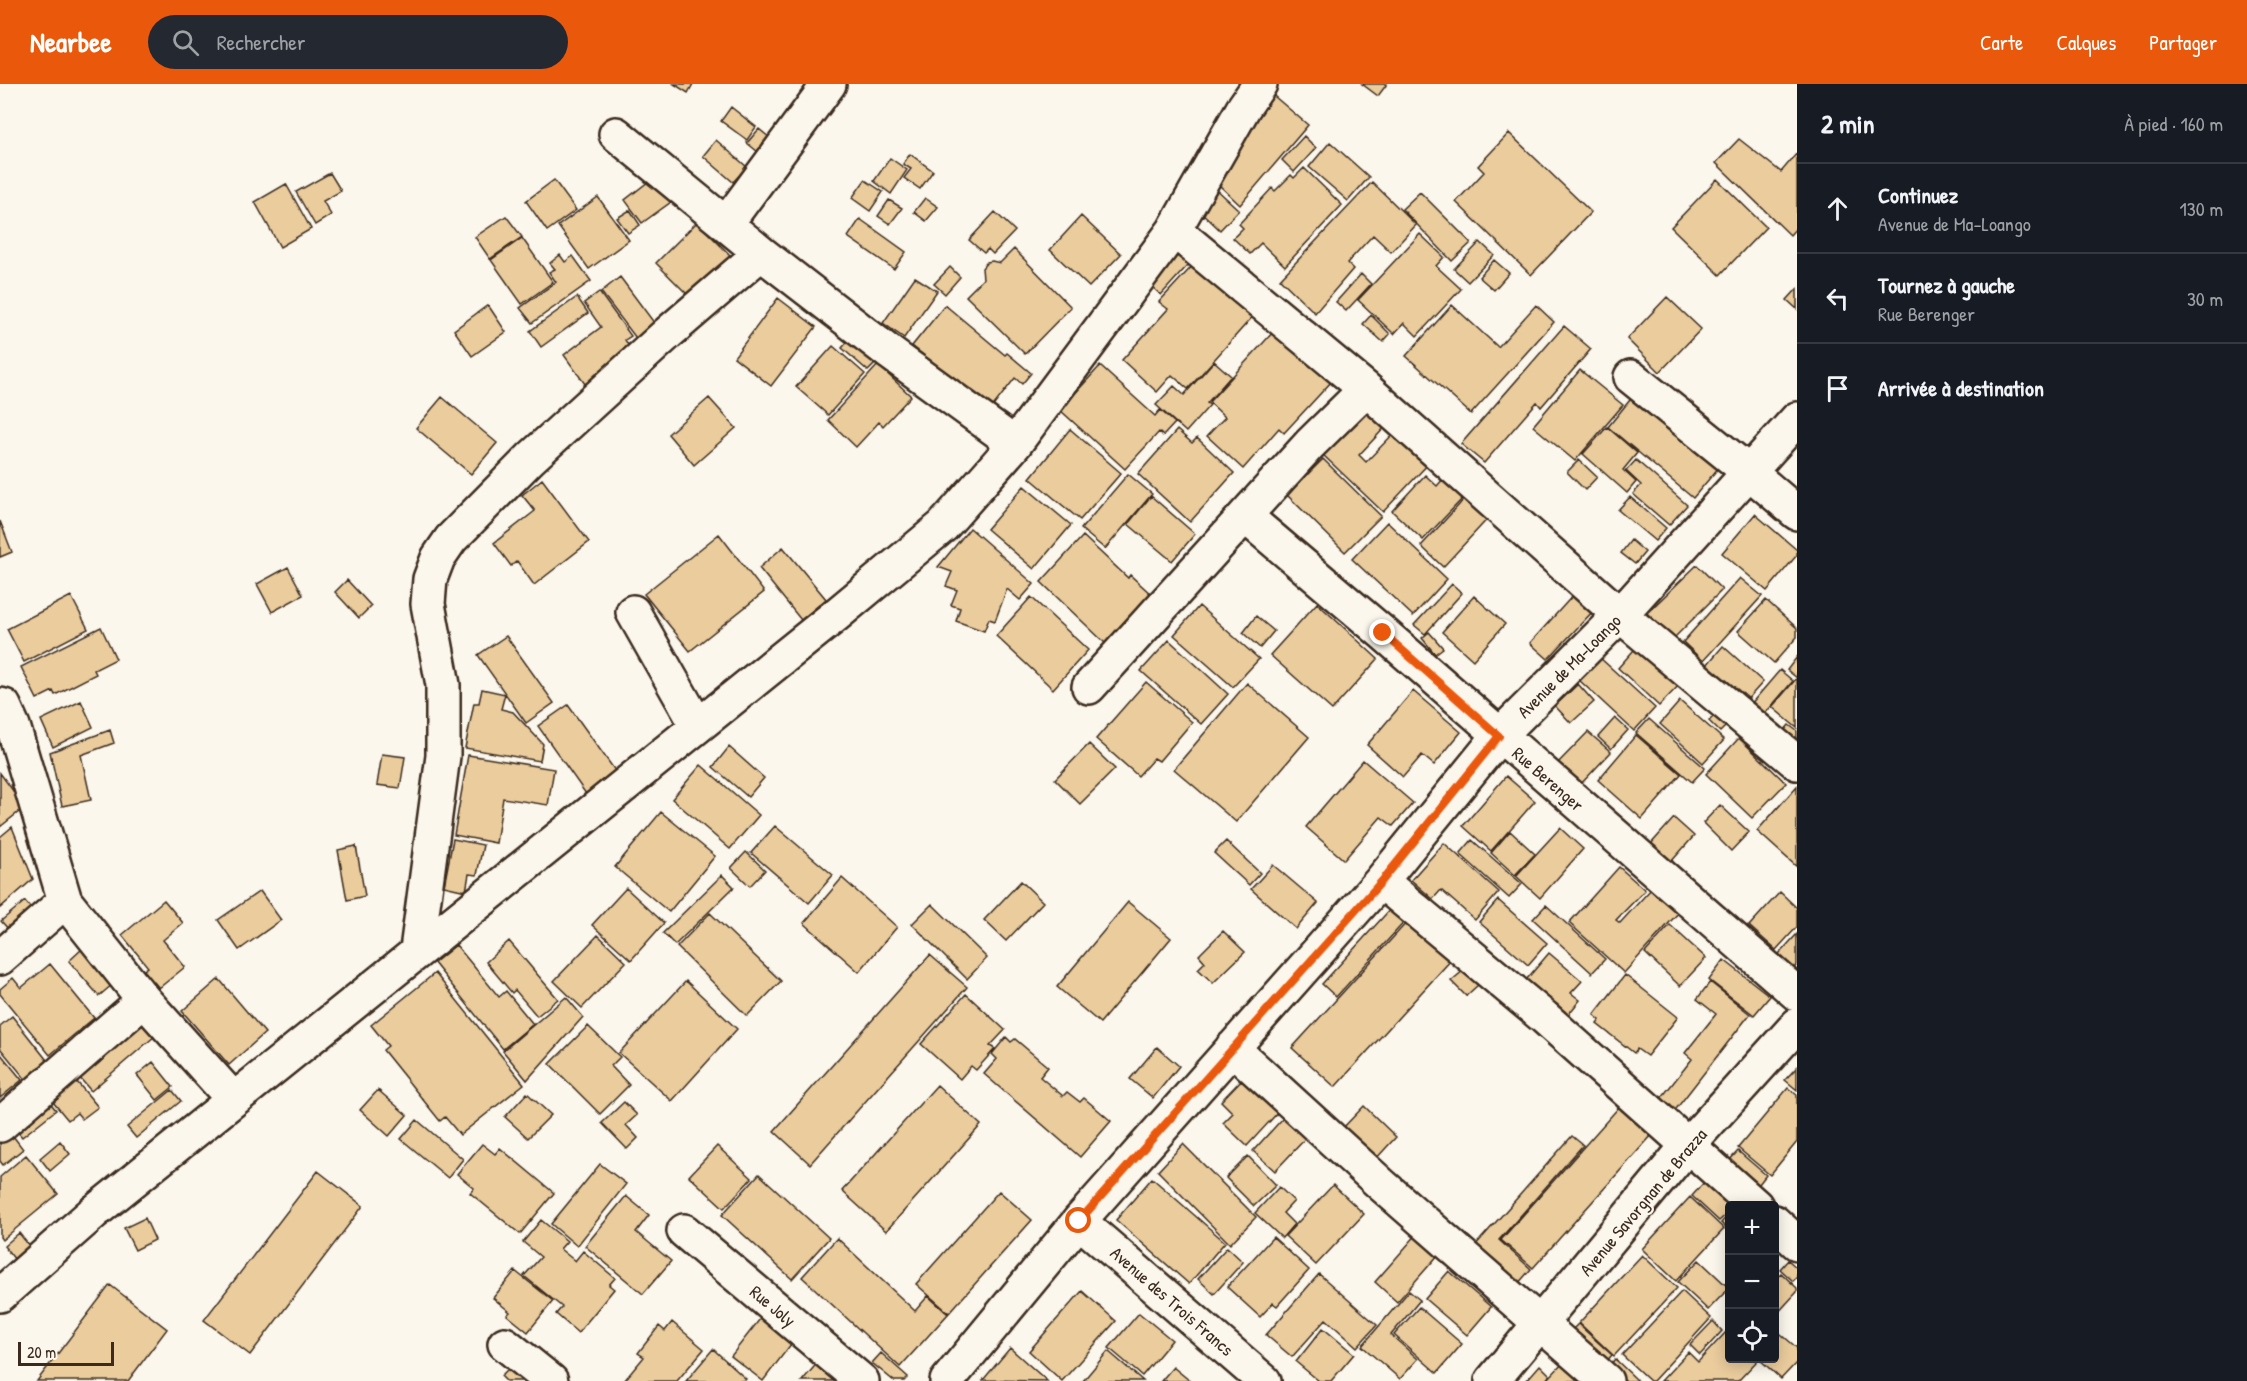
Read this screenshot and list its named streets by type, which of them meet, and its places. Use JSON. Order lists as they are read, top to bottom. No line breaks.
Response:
{"streets":{"street":["Avenue de Ma-Loango","Rue Berenger","Avenue Savorgnan de Brazza","Avenue des Trois Francs","Rue Joly"]},"crossings":[["Avenue de Ma-Loango","Rue Berenger"],["Avenue de Ma-Loango","Avenue des Trois Francs"]],"scale_bar":"20 m","page":{"header":"Nearbee","search":"Rechercher","nav":["Carte","Calques","Partager"],"heading":["2 min","À pied · 160 m"],"list":[["Continuez","Avenue de Ma-Loango","130 m"],["Tournez à gauche","Rue Berenger","30 m"],"Arrivée à destination"],"map_buttons":["+","−"],"scale":"20 m"}}
